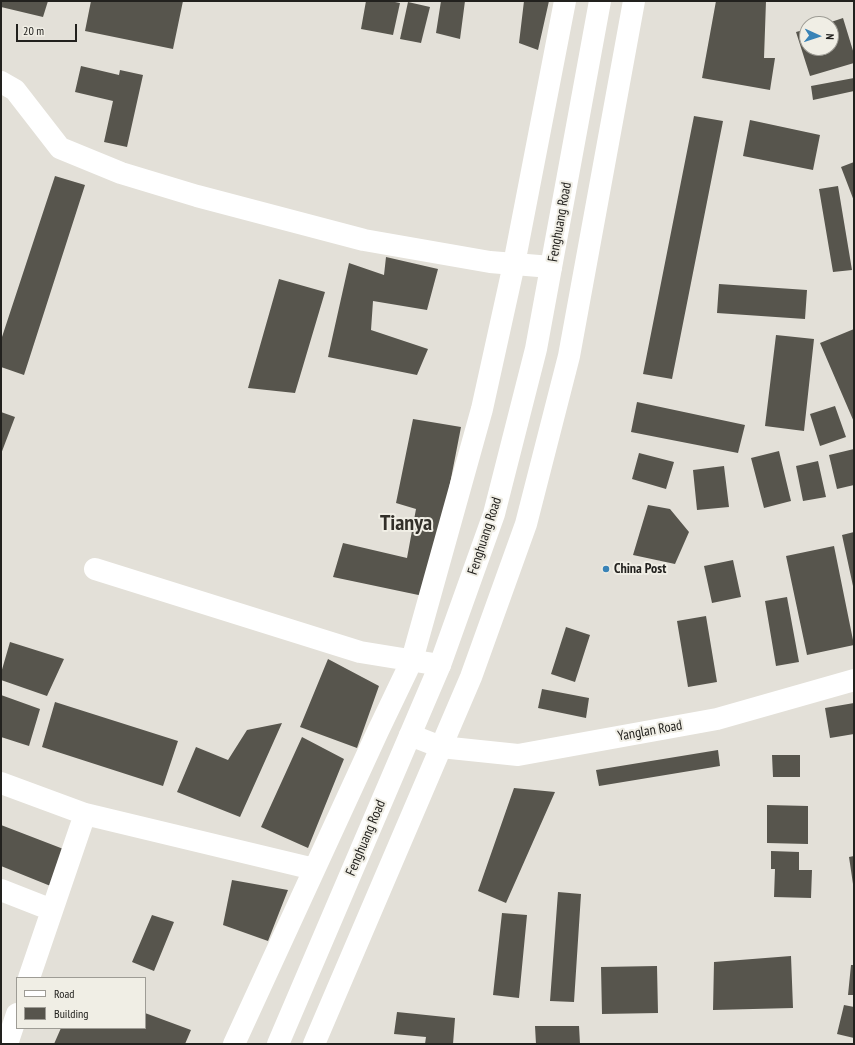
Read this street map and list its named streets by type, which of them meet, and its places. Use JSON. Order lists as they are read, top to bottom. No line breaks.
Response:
{"streets":{"main road":["Fenghuang Road","Yanglan Road"]},"crossings":[["Fenghuang Road","Yanglan Road"]],"districts":["Tianya"],"places":["China Post"],"legend":["Road","Building"],"scale_bar":"20 m","north":"right"}
